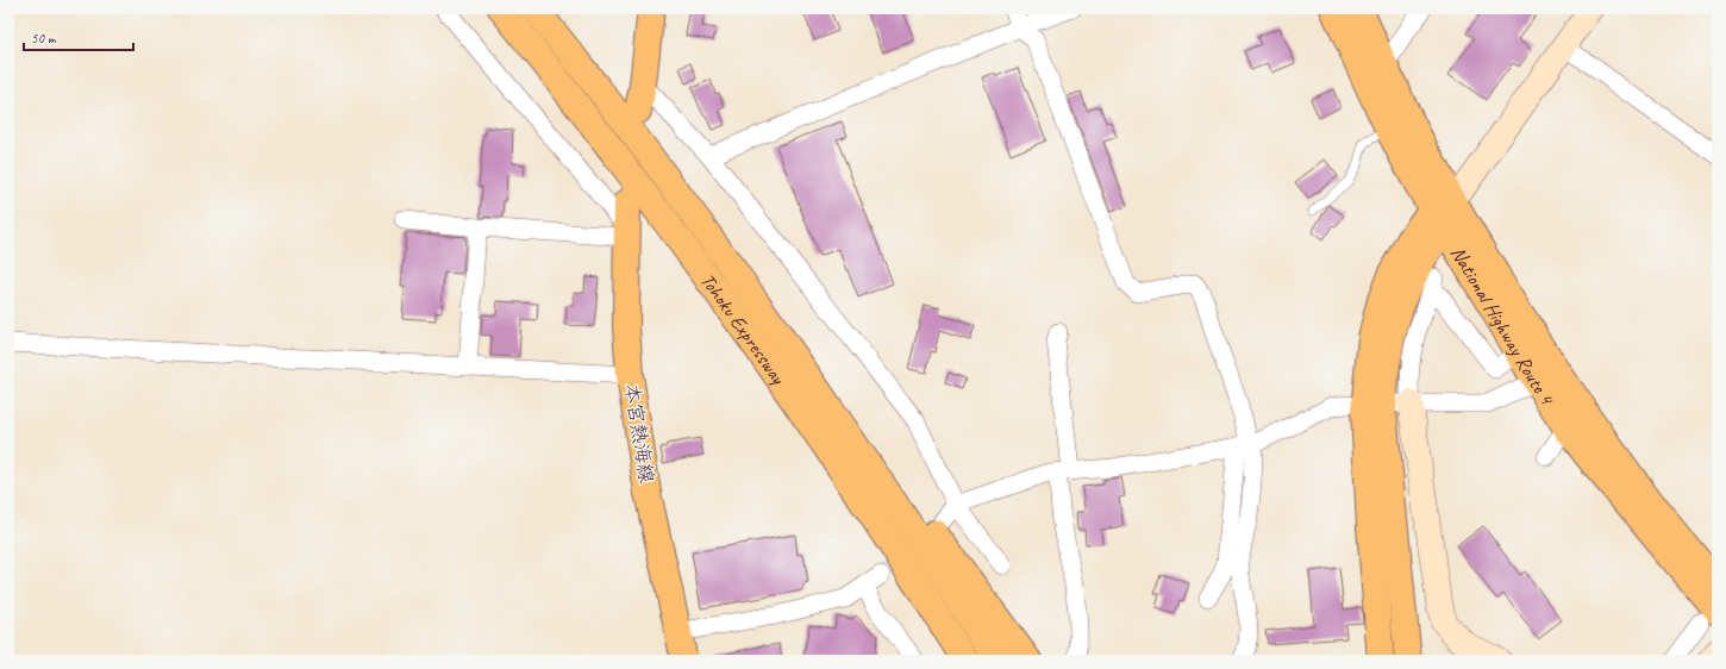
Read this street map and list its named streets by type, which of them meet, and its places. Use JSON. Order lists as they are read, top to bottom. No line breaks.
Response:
{"streets":{"main road":["National Highway Route 4","Tohoku Expressway","本宮熱海線"]},"scale_bar":"50 m"}
